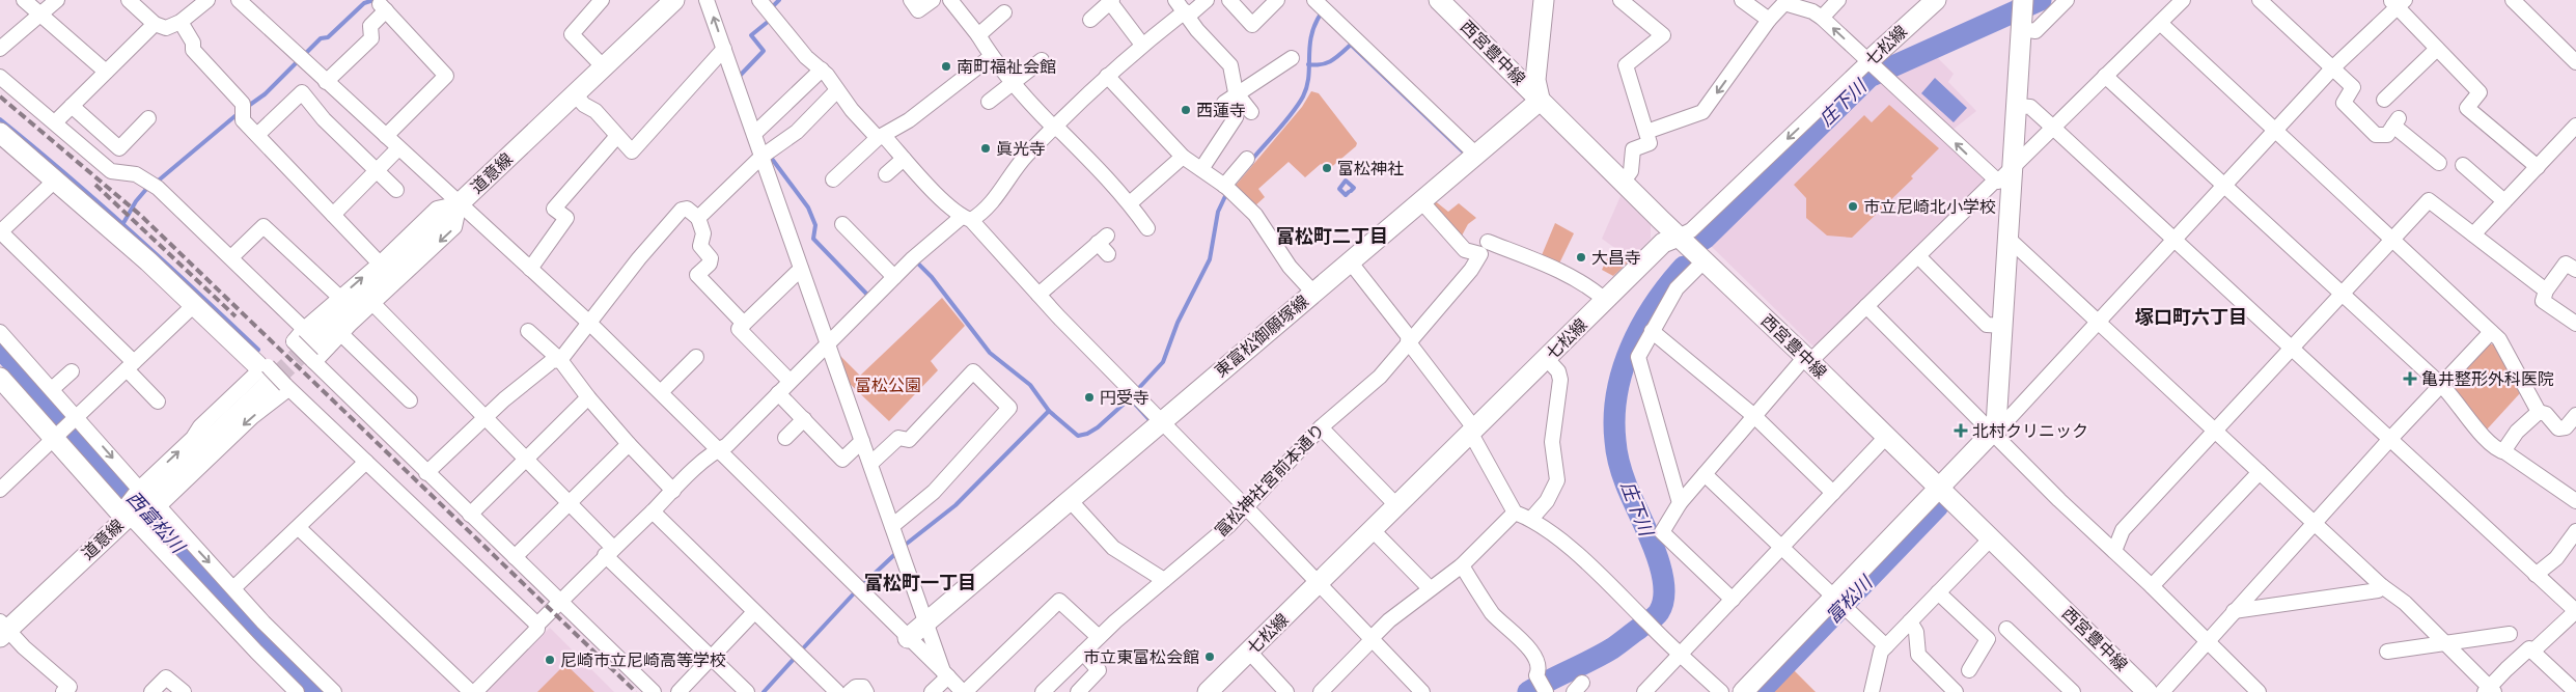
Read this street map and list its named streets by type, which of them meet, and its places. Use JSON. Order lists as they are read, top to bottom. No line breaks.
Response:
{"streets":{"street":["七松線","西宮豊中線","道意線","東富松御願塚線","富松神社宮前本通り"]},"crossings":[["七松線","西宮豊中線"],["西宮豊中線","東富松御願塚線"]],"districts":["富松町二丁目","塚口町六丁目","富松町一丁目"],"water":["庄下川","西富松川","富松川"],"parks":["富松公園"],"places":{"other":["南町福祉会館","西蓮寺","眞光寺","富松神社","市立尼崎北小学校","大昌寺","円受寺","市立東富松会館","尼崎市立尼崎高等学校"],"health":["亀井整形外科医院","北村クリニック"]}}
